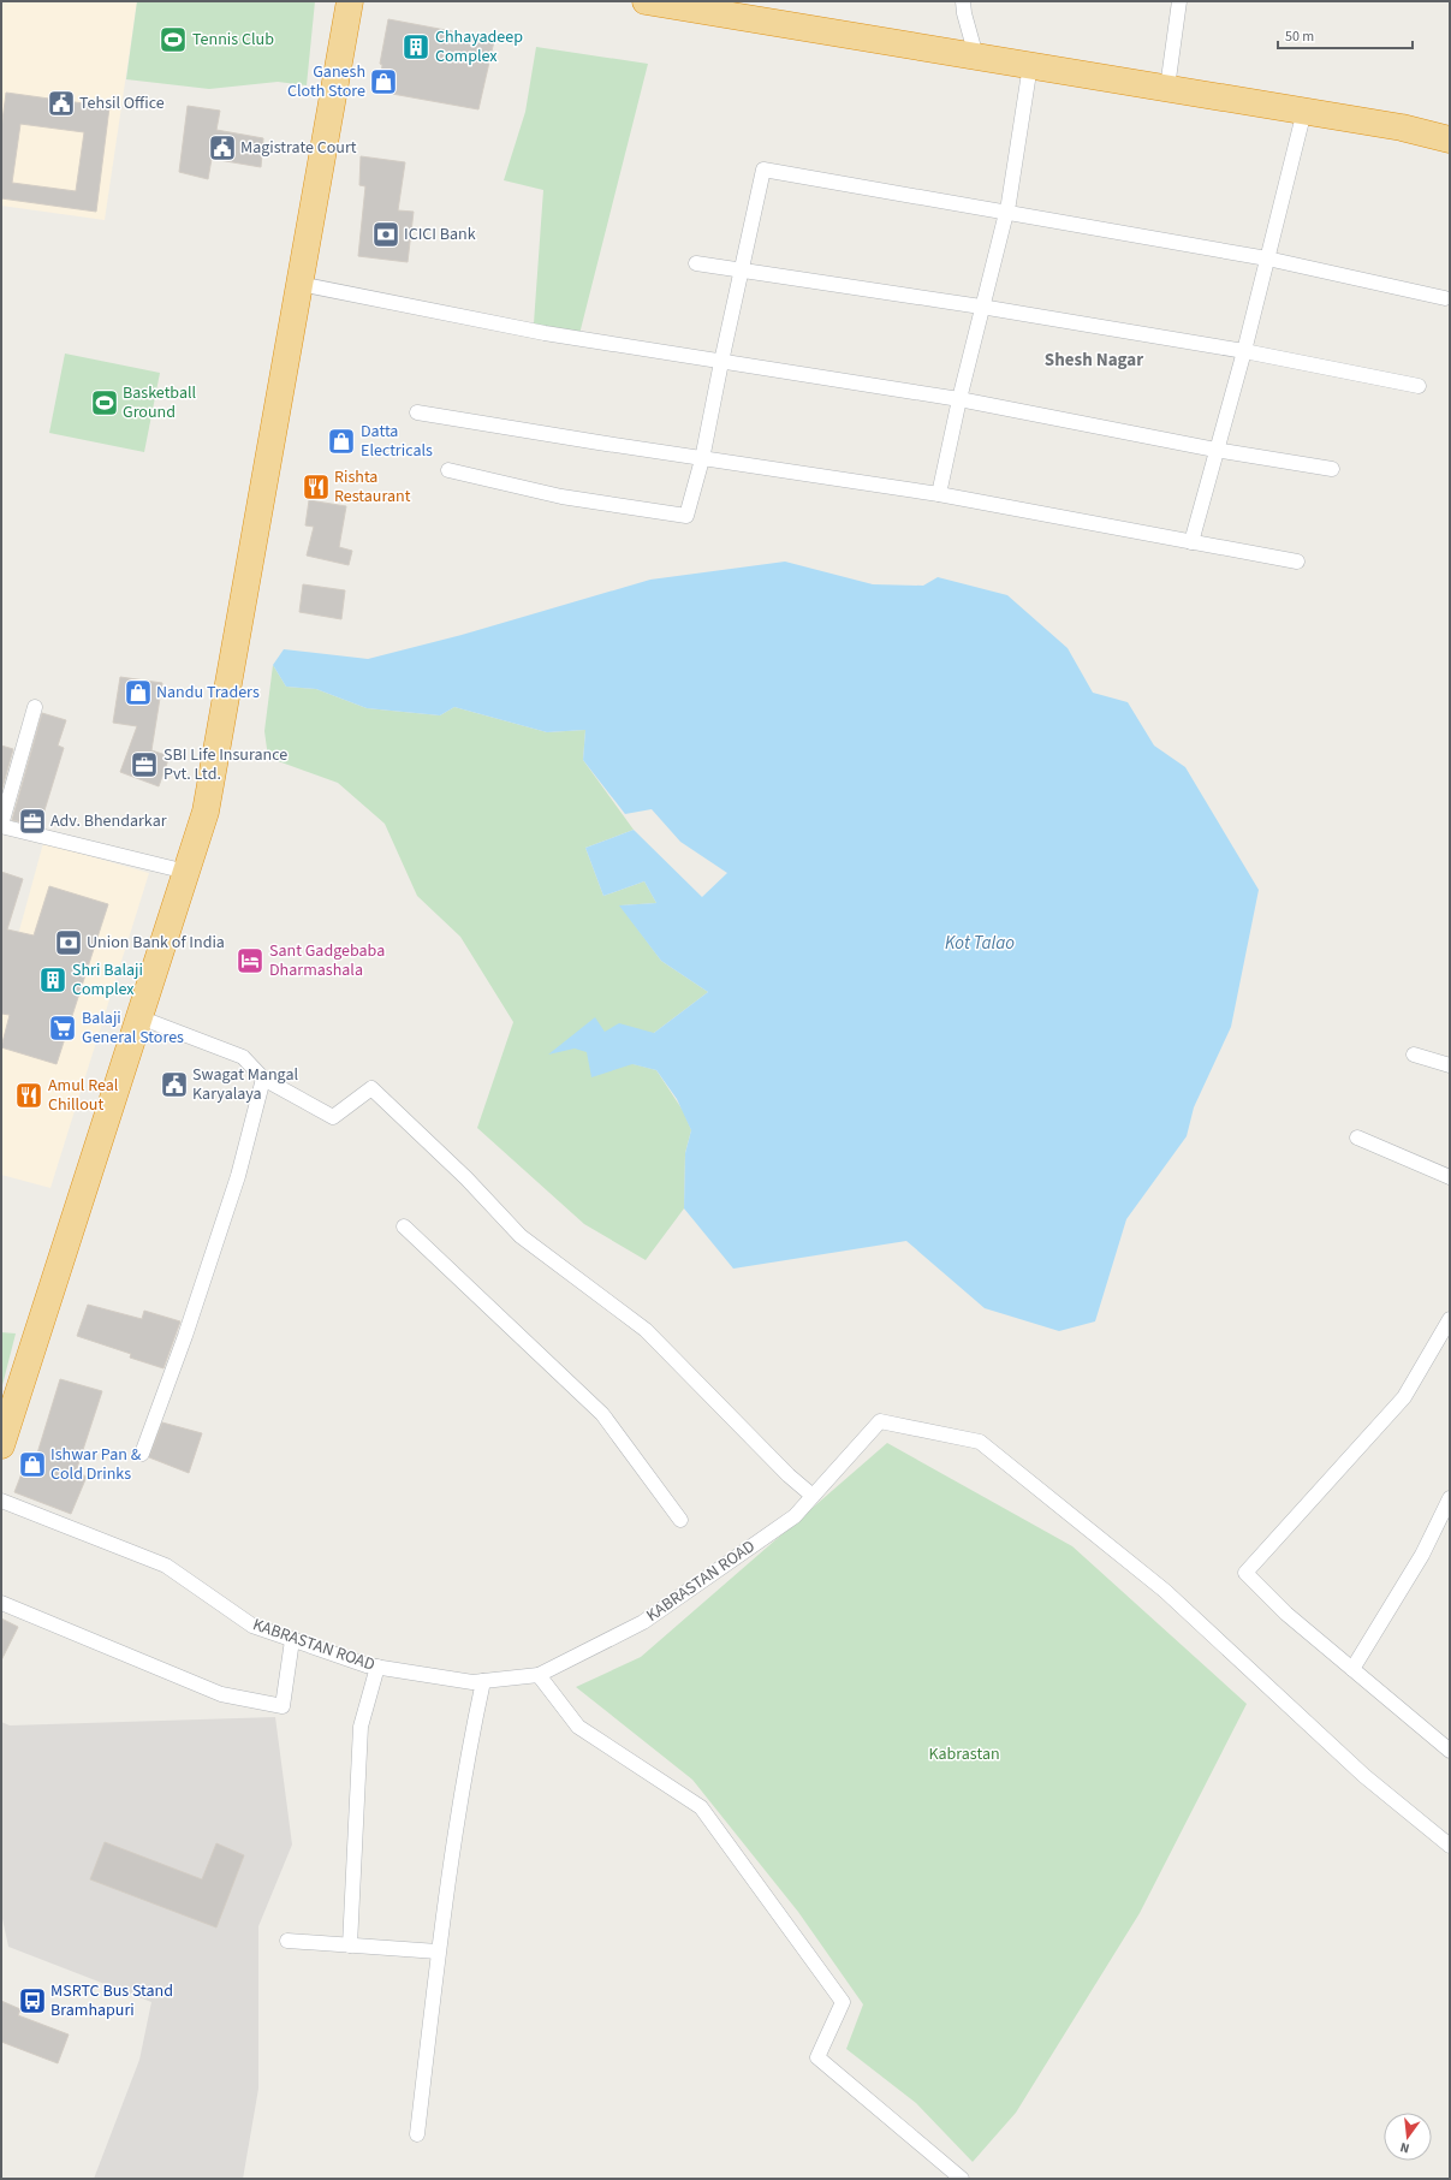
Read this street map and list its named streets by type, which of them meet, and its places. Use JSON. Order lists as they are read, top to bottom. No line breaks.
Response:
{"streets":{"street":["KABRASTAN ROAD"]},"districts":["Shesh Nagar"],"water":["Kot Talao"],"parks":["Kabrastan"],"places":{"sports":["Tennis Club","Basketball Ground"],"building":["Chhayadeep Complex","Shri Balaji Complex"],"shop":["Ganesh Cloth Store","Datta Electricals","Nandu Traders","Ishwar Pan & Cold Drinks"],"public building":["Tehsil Office","Magistrate Court","Swagat Mangal Karyalaya"],"bank":["ICICI Bank","Union Bank of India"],"restaurant":["Rishta Restaurant","Amul Real Chillout"],"office":["SBI Life Insurance Pvt. Ltd.","Adv. Bhendarkar"],"hotel":["Sant Gadgebaba Dharmashala"],"supermarket":["Balaji General Stores"],"bus stop":["MSRTC Bus Stand Bramhapuri"]},"scale_bar":"50 m","north":"bottom"}
